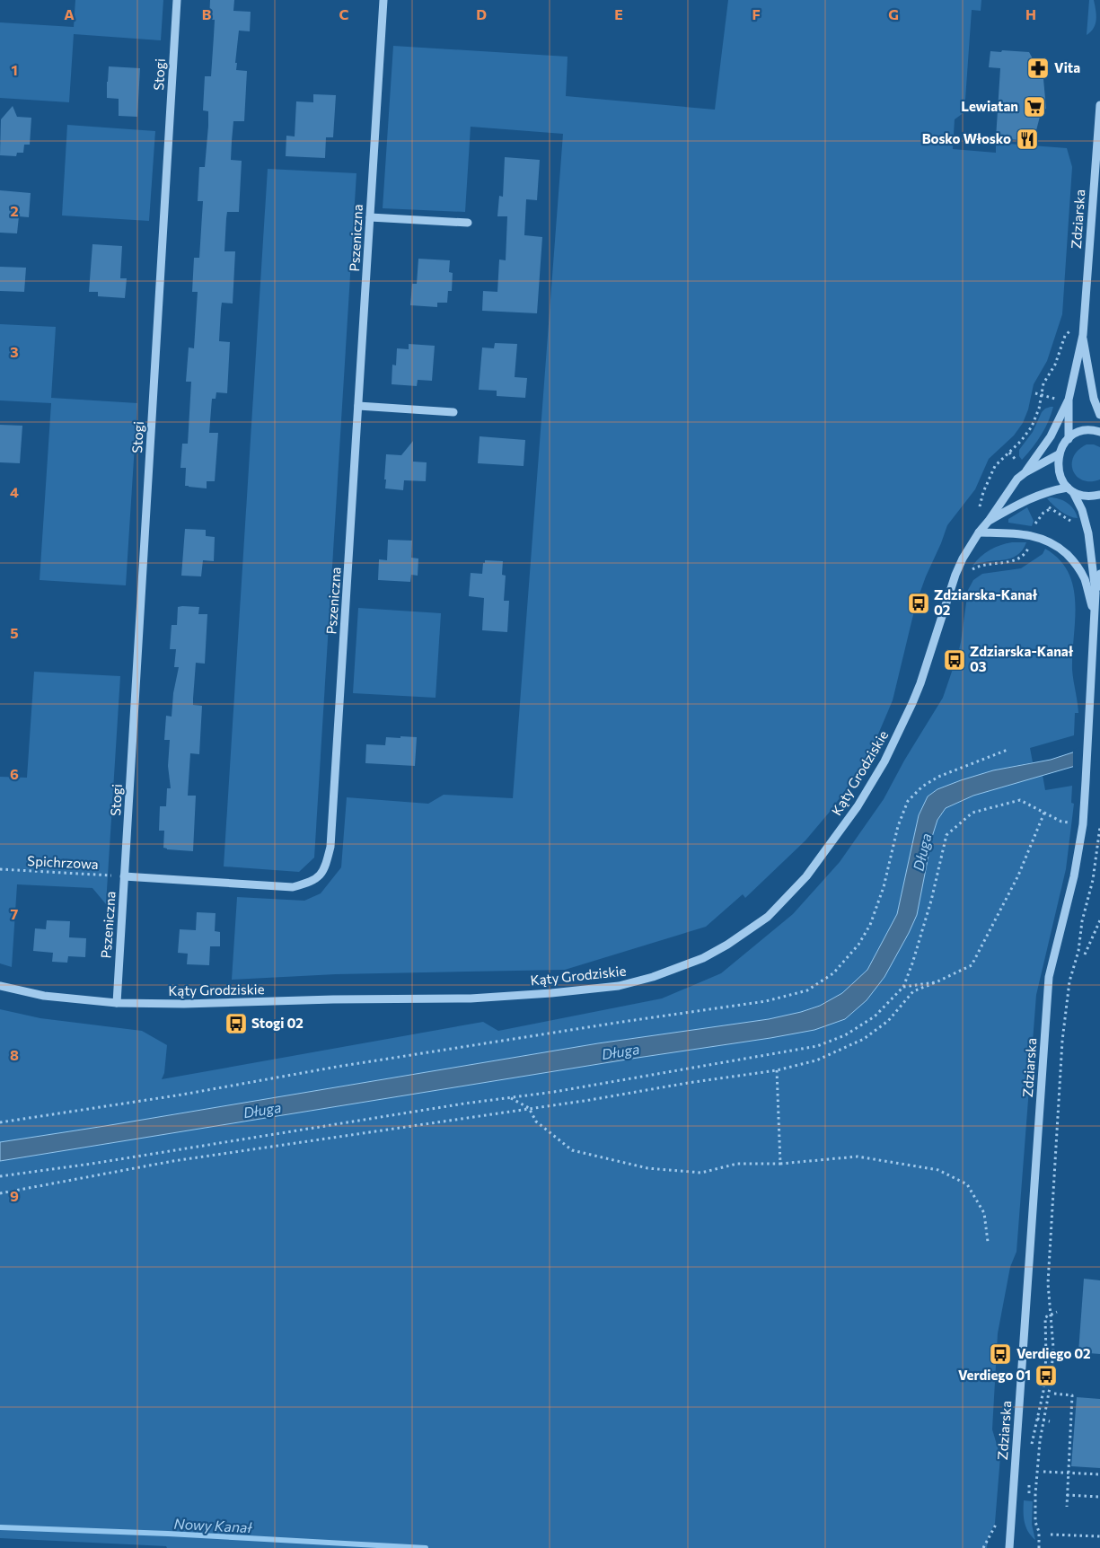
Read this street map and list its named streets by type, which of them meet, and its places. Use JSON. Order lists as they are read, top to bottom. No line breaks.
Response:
{"streets":{"street":["Stogi","Zdziarska","Pszeniczna","Kąty Grodziskie"],"path":["Spichrzowa"]},"crossings":[["Stogi","Pszeniczna"],["Stogi","Spichrzowa"],["Zdziarska","Kąty Grodziskie"],["Pszeniczna","Kąty Grodziskie"],["Pszeniczna","Spichrzowa"]],"water":["Długa","Nowy Kanał"],"places":{"pharmacy":["Vita"],"supermarket":["Lewiatan"],"restaurant":["Bosko Włosko"],"bus stop":["Zdziarska-Kanał 02","Zdziarska-Kanał 03","Stogi 02","Verdiego 02","Verdiego 01"]},"grid":{"columns":["A","B","C","D","E","F","G","H"],"rows":["1","2","3","4","5","6","7","8","9"]}}
